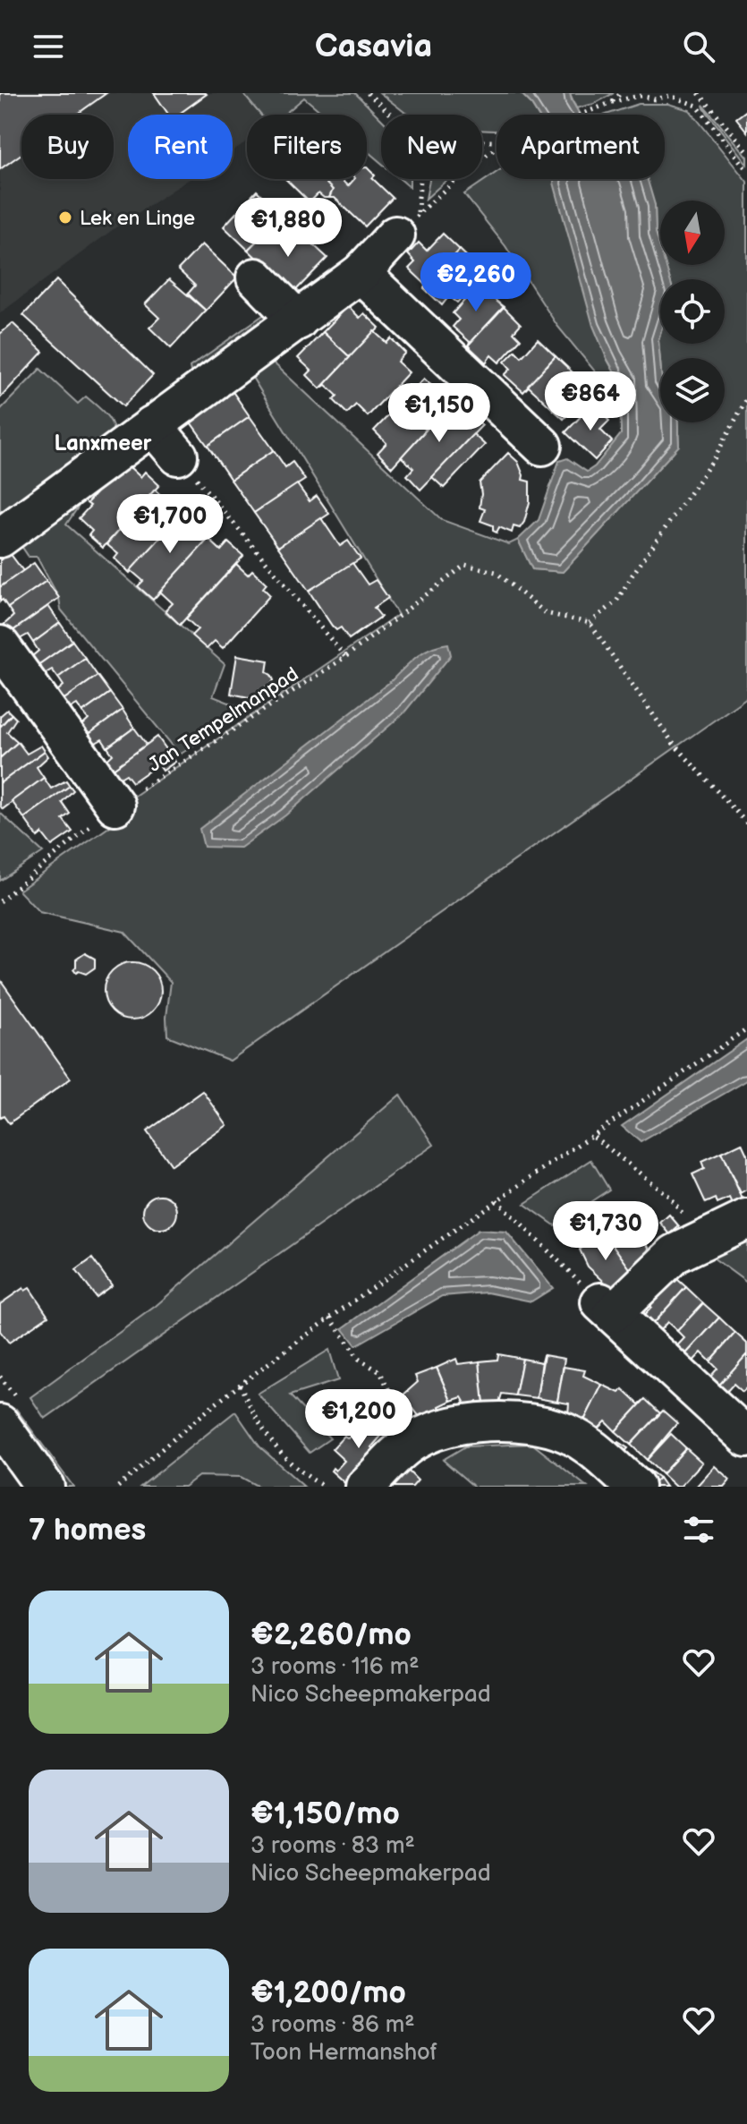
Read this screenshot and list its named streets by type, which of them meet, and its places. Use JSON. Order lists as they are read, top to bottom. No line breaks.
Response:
{"streets":{"path":["Jan Tempelmanpad"]},"districts":["Lanxmeer"],"places":["Lek en Linge"],"north":"bottom","page":{"header":"Casavia","chip":["Buy","Rent","Filters","New","Apartment"],"price":["€1,880","€2,260","€864","€1,150","€1,700","€1,730","€1,200"],"heading":"7 homes","list":[{"name":"€2,260/mo","note":"3 rooms · 116 m² · Nico Scheepmakerpad"},{"name":"€1,150/mo","note":"3 rooms · 83 m² · Nico Scheepmakerpad"},{"name":"€1,200/mo","note":"3 rooms · 86 m² · Toon Hermanshof"}]}}
